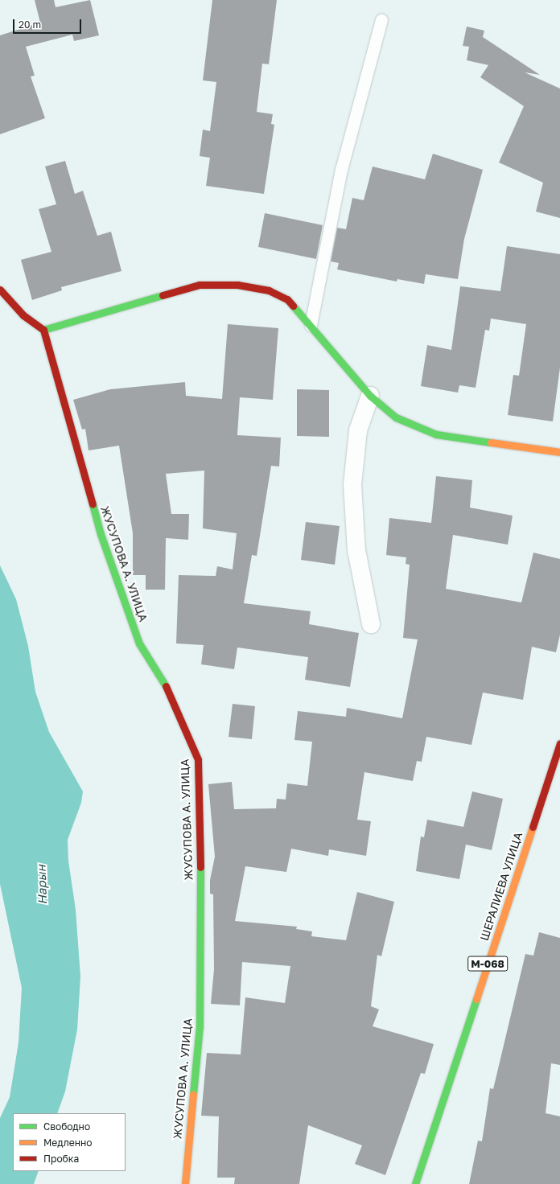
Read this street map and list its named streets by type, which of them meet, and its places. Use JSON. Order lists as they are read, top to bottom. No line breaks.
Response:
{"streets":{"street":["ЖУСУПОВА А. УЛИЦА","ШЕРАЛИЕВА УЛИЦА","М-068"]},"water":["Нарын"],"legend":["Свободно","Медленно","Пробка"],"scale_bar":"20 m"}
